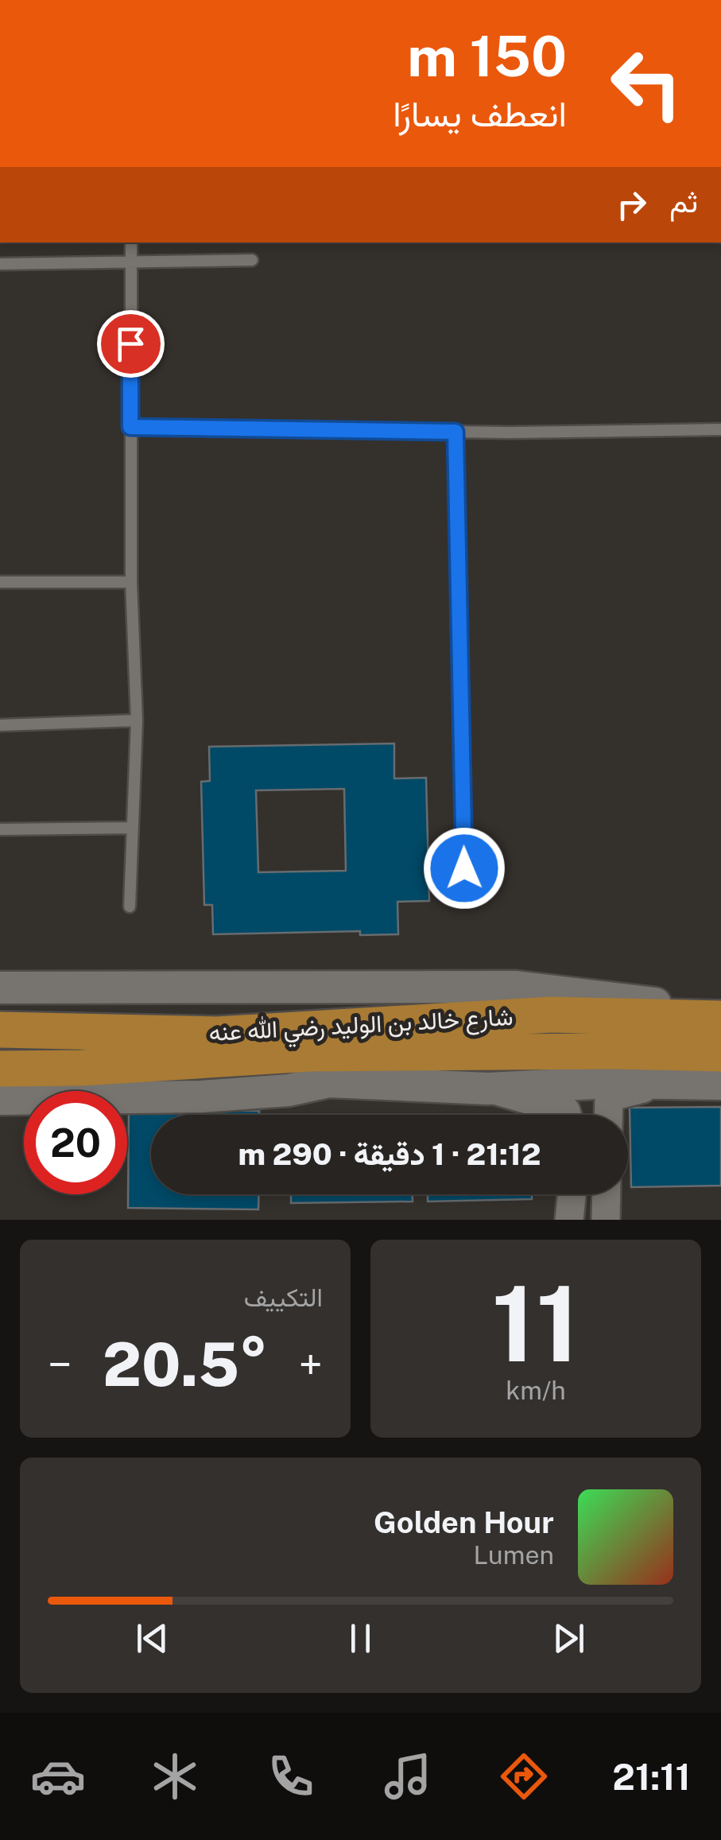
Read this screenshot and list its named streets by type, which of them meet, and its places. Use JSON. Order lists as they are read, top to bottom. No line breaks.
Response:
{"streets":{"main road":["شارع خالد بن الوليد رضي الله عنه"]},"page":{"turn":["150 m","انعطف يسارًا"],"then":"ثم","limit":"20","trip":"21:12 · 1 دقيقة · 290 m","tile":[["11","km/h"],"التكييف"],"heat":["−","20.5°","+"],"song":["Golden Hour","Lumen"],"tabs":"21:11"}}
